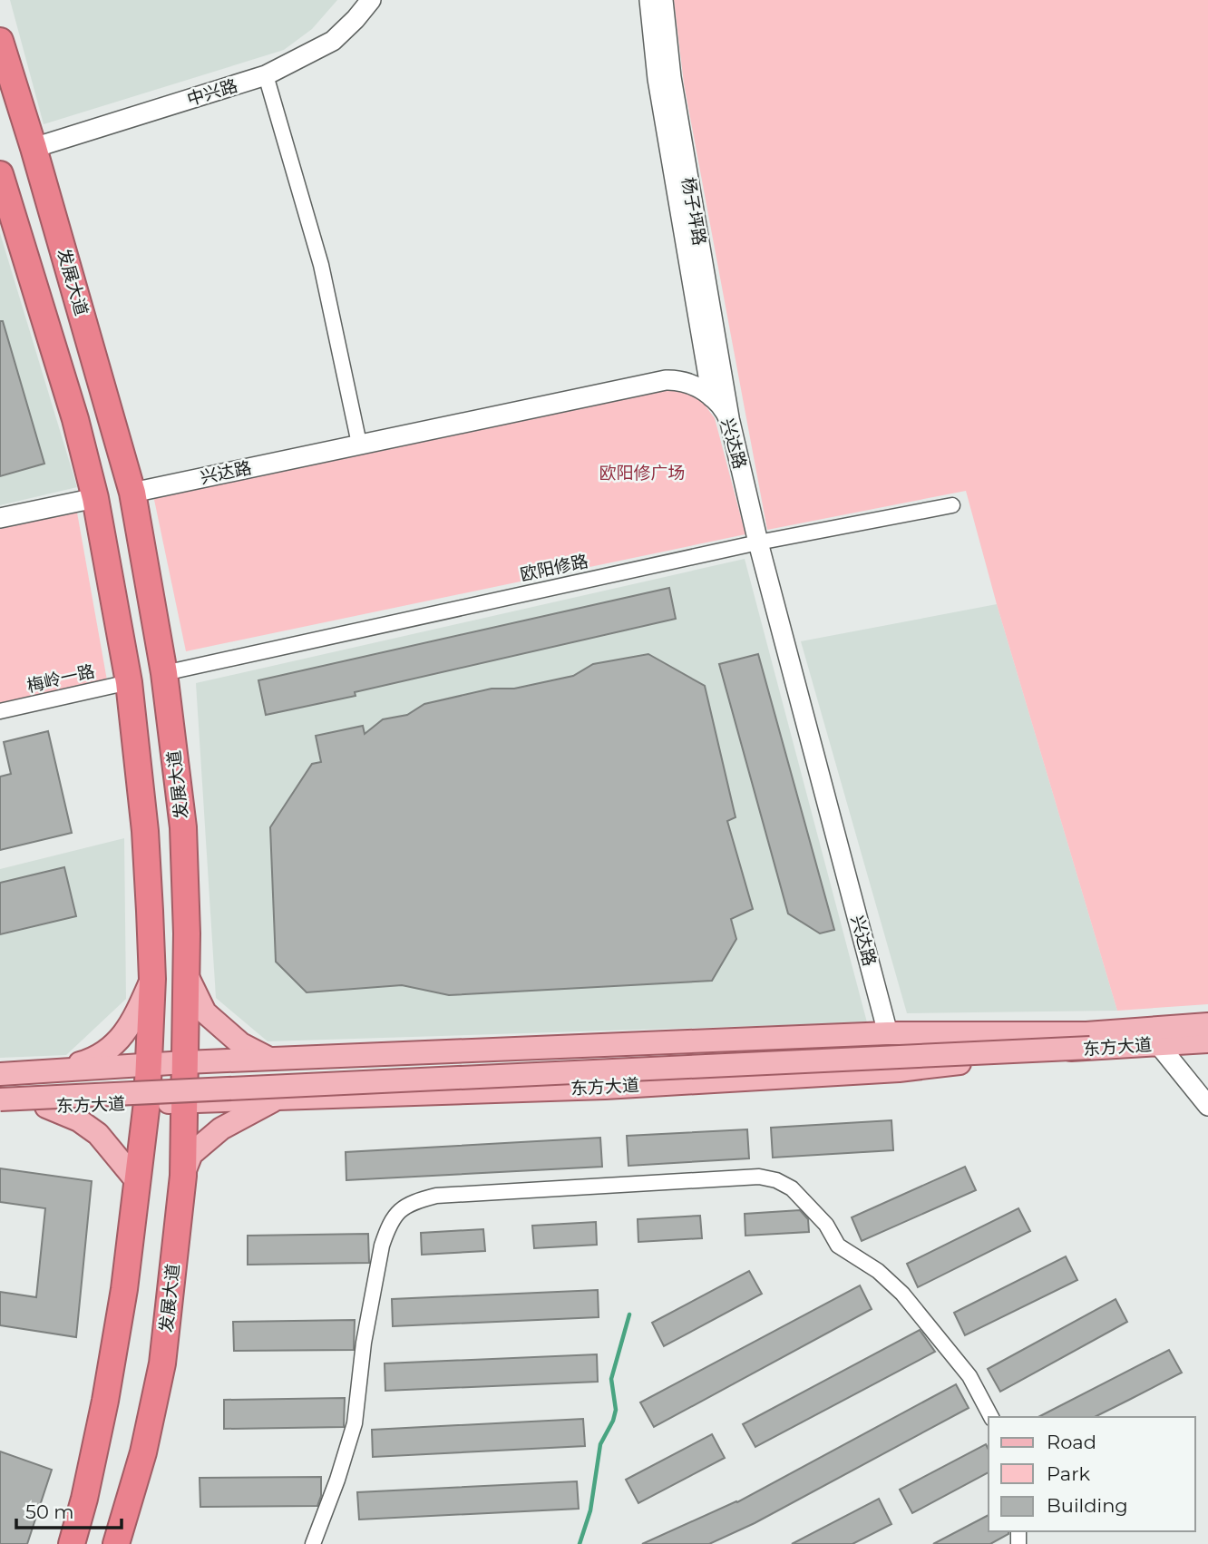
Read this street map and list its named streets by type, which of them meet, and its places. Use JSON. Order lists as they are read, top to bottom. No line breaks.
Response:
{"streets":{"highway":["发展大道"],"main road":["东方大道"],"street":["中兴路","杨子坪路","兴达路","欧阳修路","梅岭一路"]},"crossings":[["中兴路","发展大道"],["杨子坪路","兴达路"],["发展大道","兴达路"],["发展大道","欧阳修路"],["发展大道","东方大道"],["兴达路","欧阳修路"],["兴达路","东方大道"]],"parks":["欧阳修广场"],"legend":["Road","Park","Building"],"scale_bar":"50 m"}
